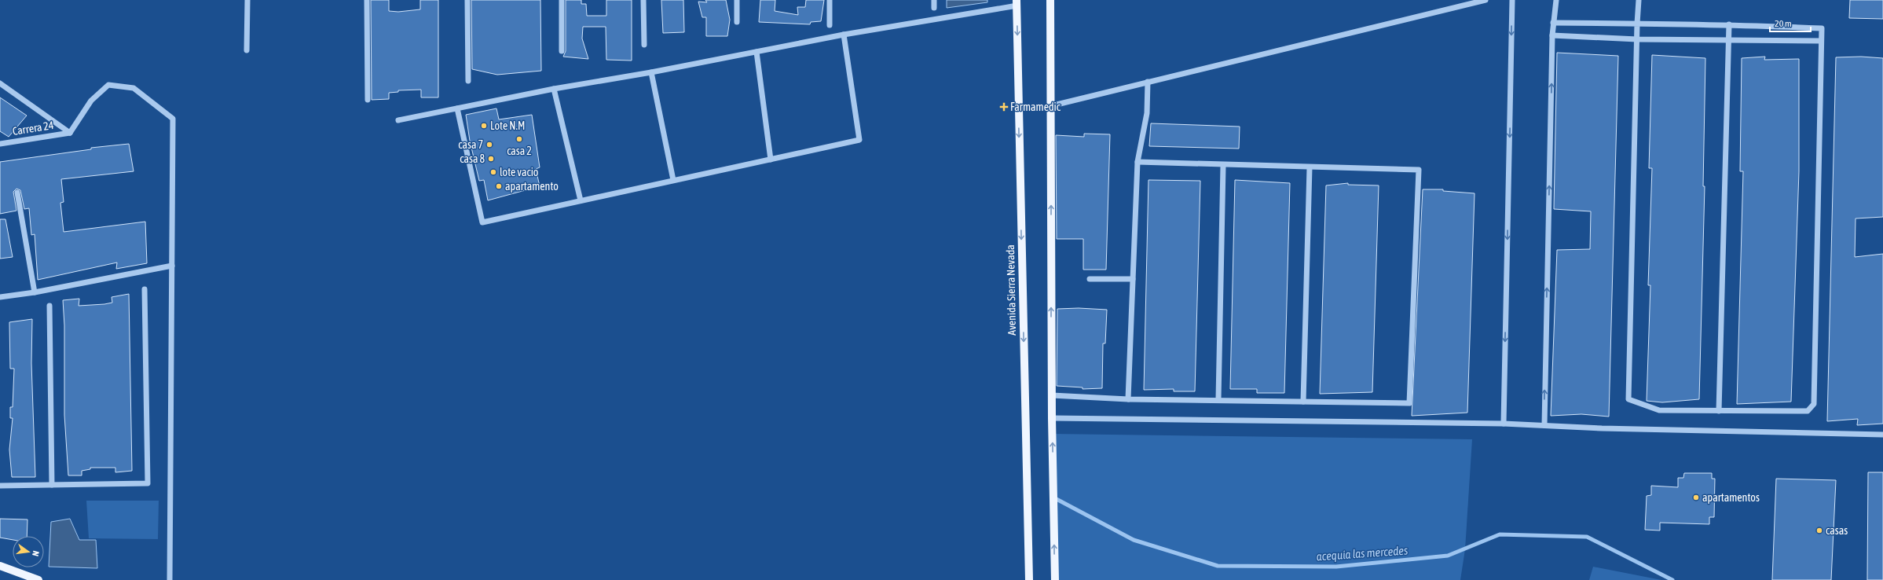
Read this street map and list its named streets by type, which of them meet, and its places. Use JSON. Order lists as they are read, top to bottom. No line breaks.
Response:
{"streets":{"main road":["Avenida Sierra Nevada"],"street":["Carrera 24"]},"water":["acequia las mercedes"],"places":{"health":["Farmamedic"],"other":["Lote N.M","casa 2","casa 7","casa 8","lote vacio","apartamento","apartamentos","casas"]},"scale_bar":"20 m","north":"right"}
